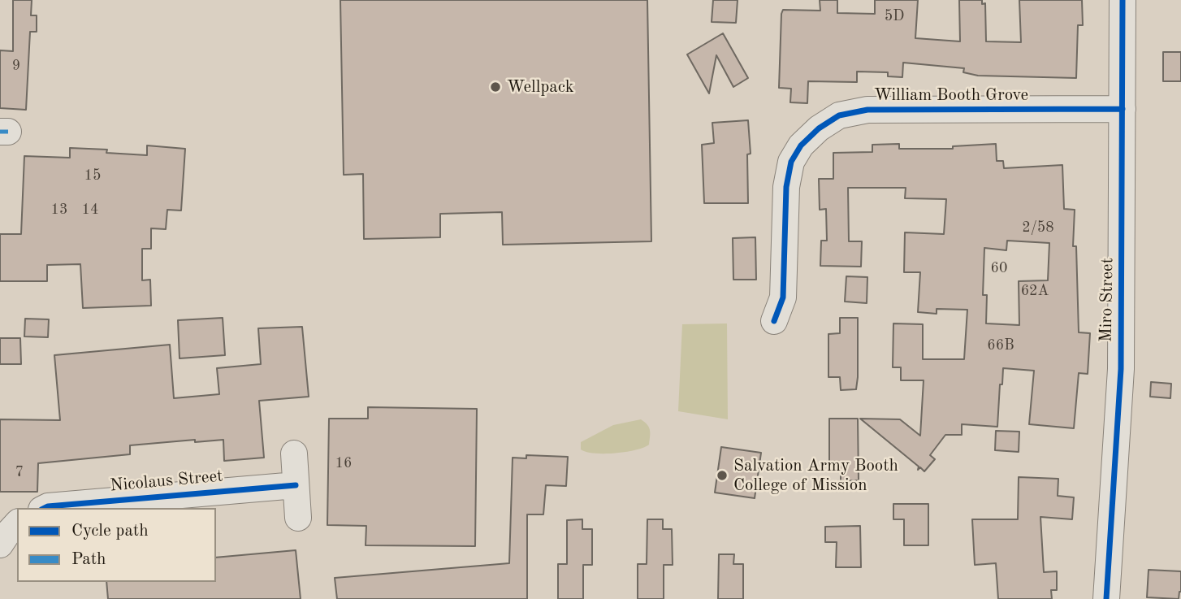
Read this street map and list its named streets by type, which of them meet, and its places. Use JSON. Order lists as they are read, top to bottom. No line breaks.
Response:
{"streets":{"street":["William Booth Grove","Miro Street","Nicolaus Street"]},"crossings":[["William Booth Grove","Miro Street"]],"places":["Wellpack","Salvation Army Booth College of Mission"],"house_numbers":["5D","9","15","13","14","2/58","60","62A","66B","16","7"],"legend":["Cycle path","Path"]}
